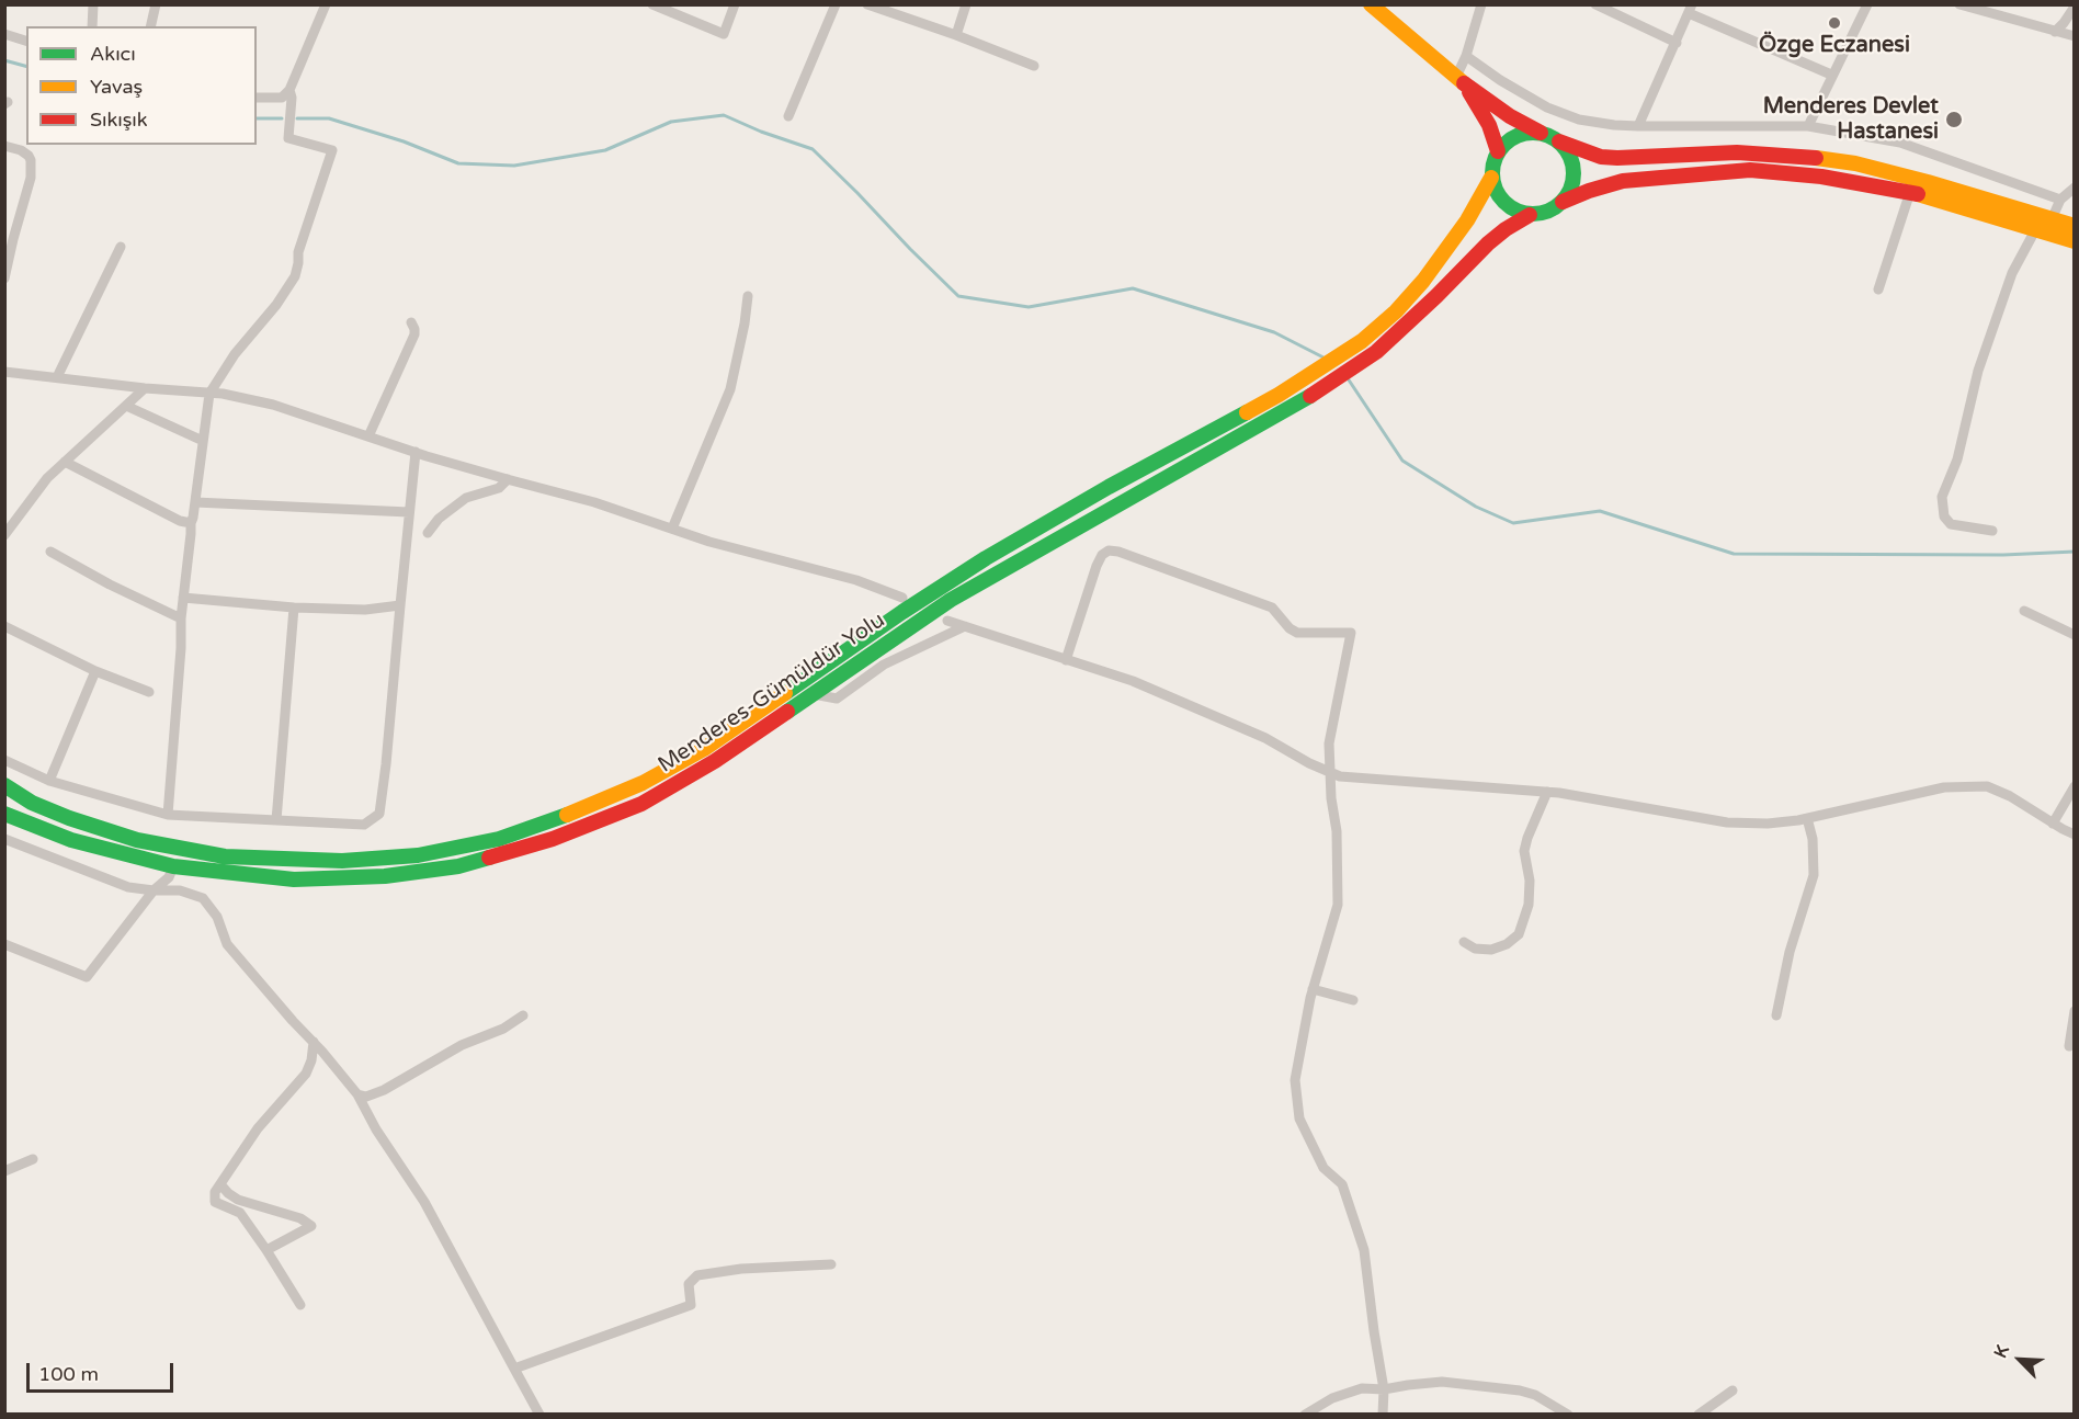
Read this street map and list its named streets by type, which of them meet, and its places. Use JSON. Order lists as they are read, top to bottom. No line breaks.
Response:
{"streets":{"main road":["Menderes-Gümüldür Yolu"]},"places":["Özge Eczanesi","Menderes Devlet Hastanesi"],"legend":["Akıcı","Yavaş","Sıkışık"],"scale_bar":"100 m","north":"top left"}
